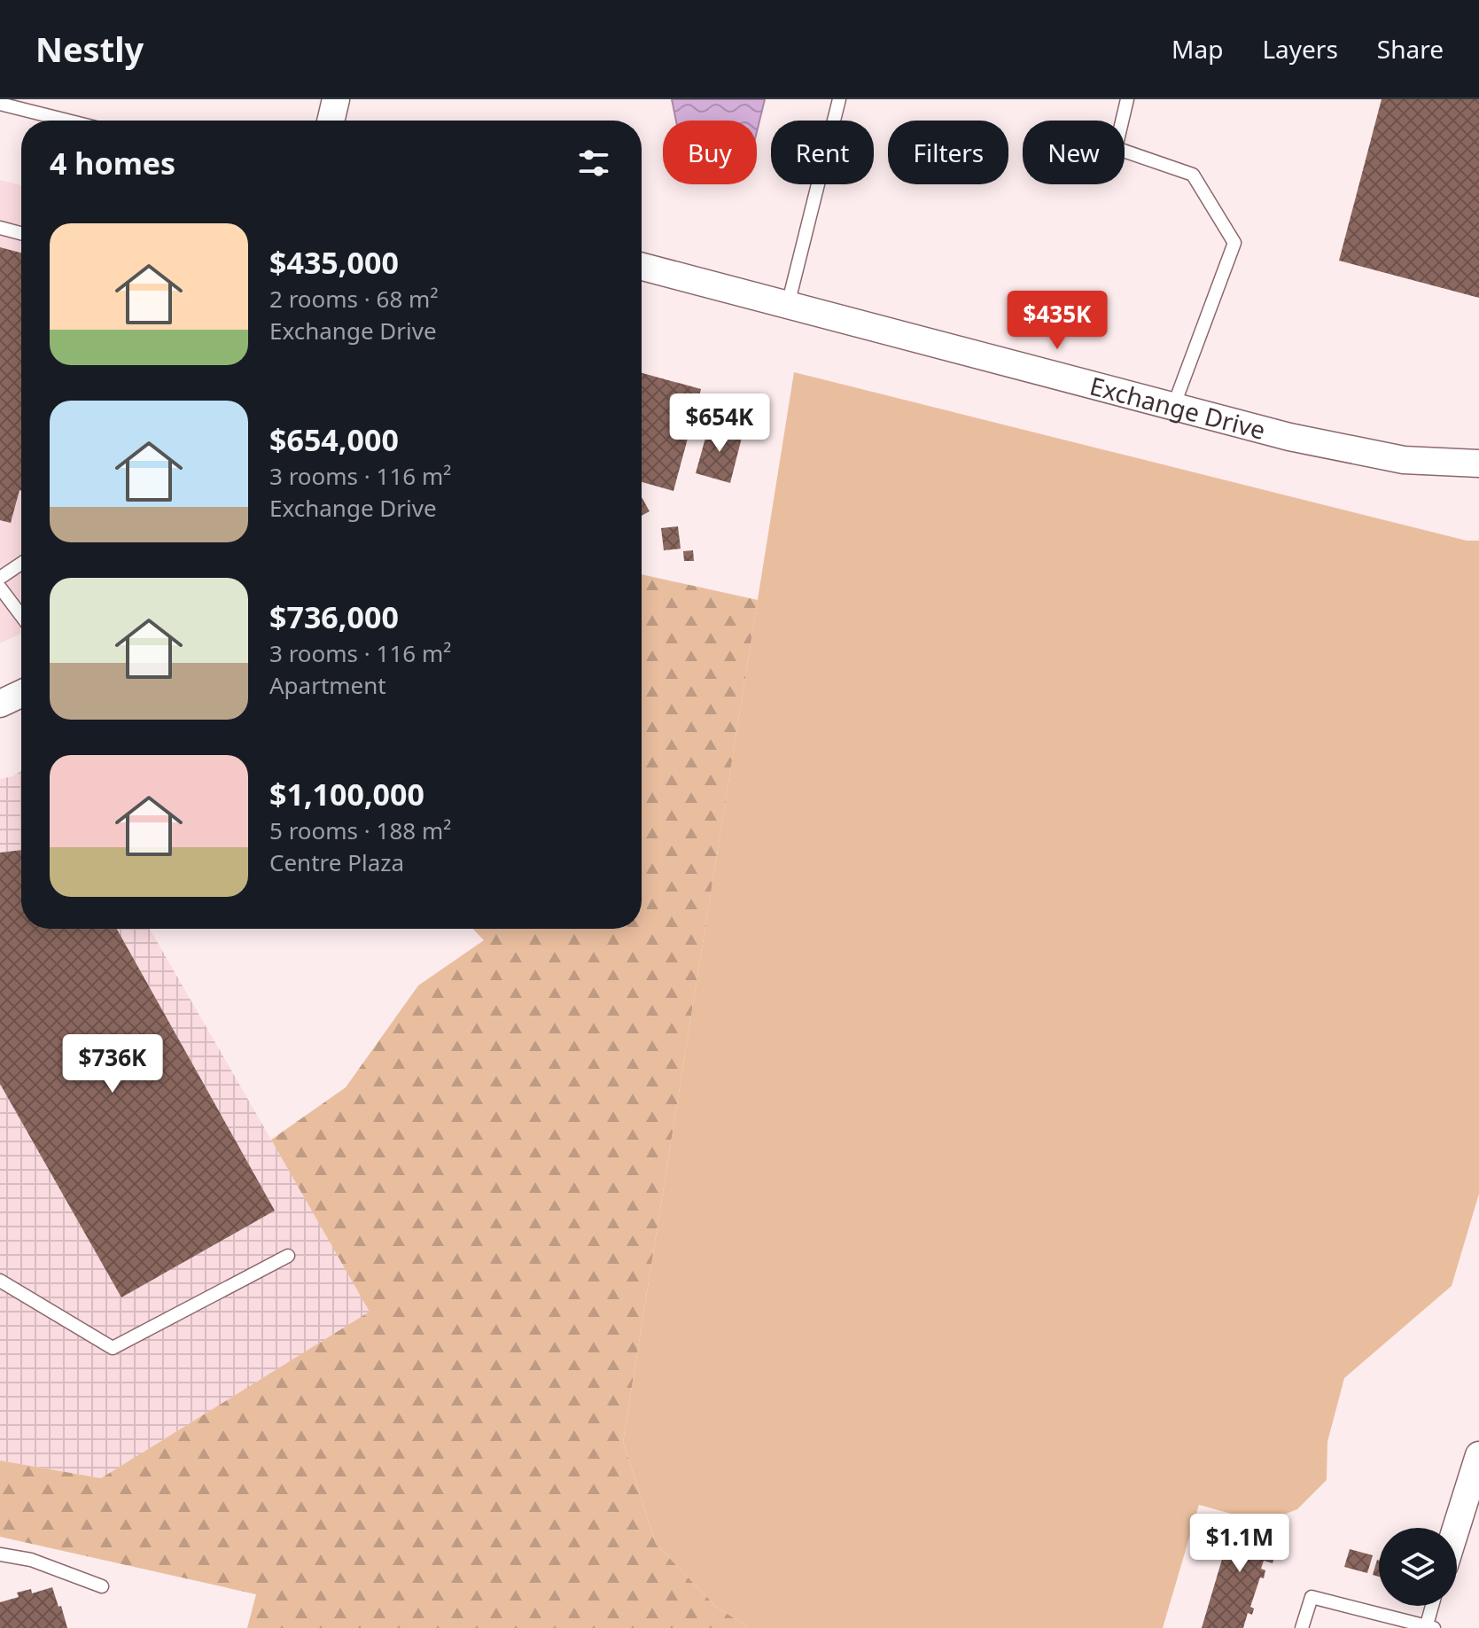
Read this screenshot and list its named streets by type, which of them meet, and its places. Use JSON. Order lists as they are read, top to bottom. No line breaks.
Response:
{"streets":{"street":["Exchange Drive"]},"page":{"header":"Nestly","nav":["Map","Layers","Share"],"chip":["Buy","Rent","Filters","New"],"heading":"4 homes","list":[{"name":"$435,000","note":"2 rooms · 68 m² · Exchange Drive"},{"name":"$654,000","note":"3 rooms · 116 m² · Exchange Drive"},{"name":"$736,000","note":"3 rooms · 116 m² · Apartment"},{"name":"$1,100,000","note":"5 rooms · 188 m² · Centre Plaza"}],"price":["$435K","$654K","$736K","$1.1M"]}}
